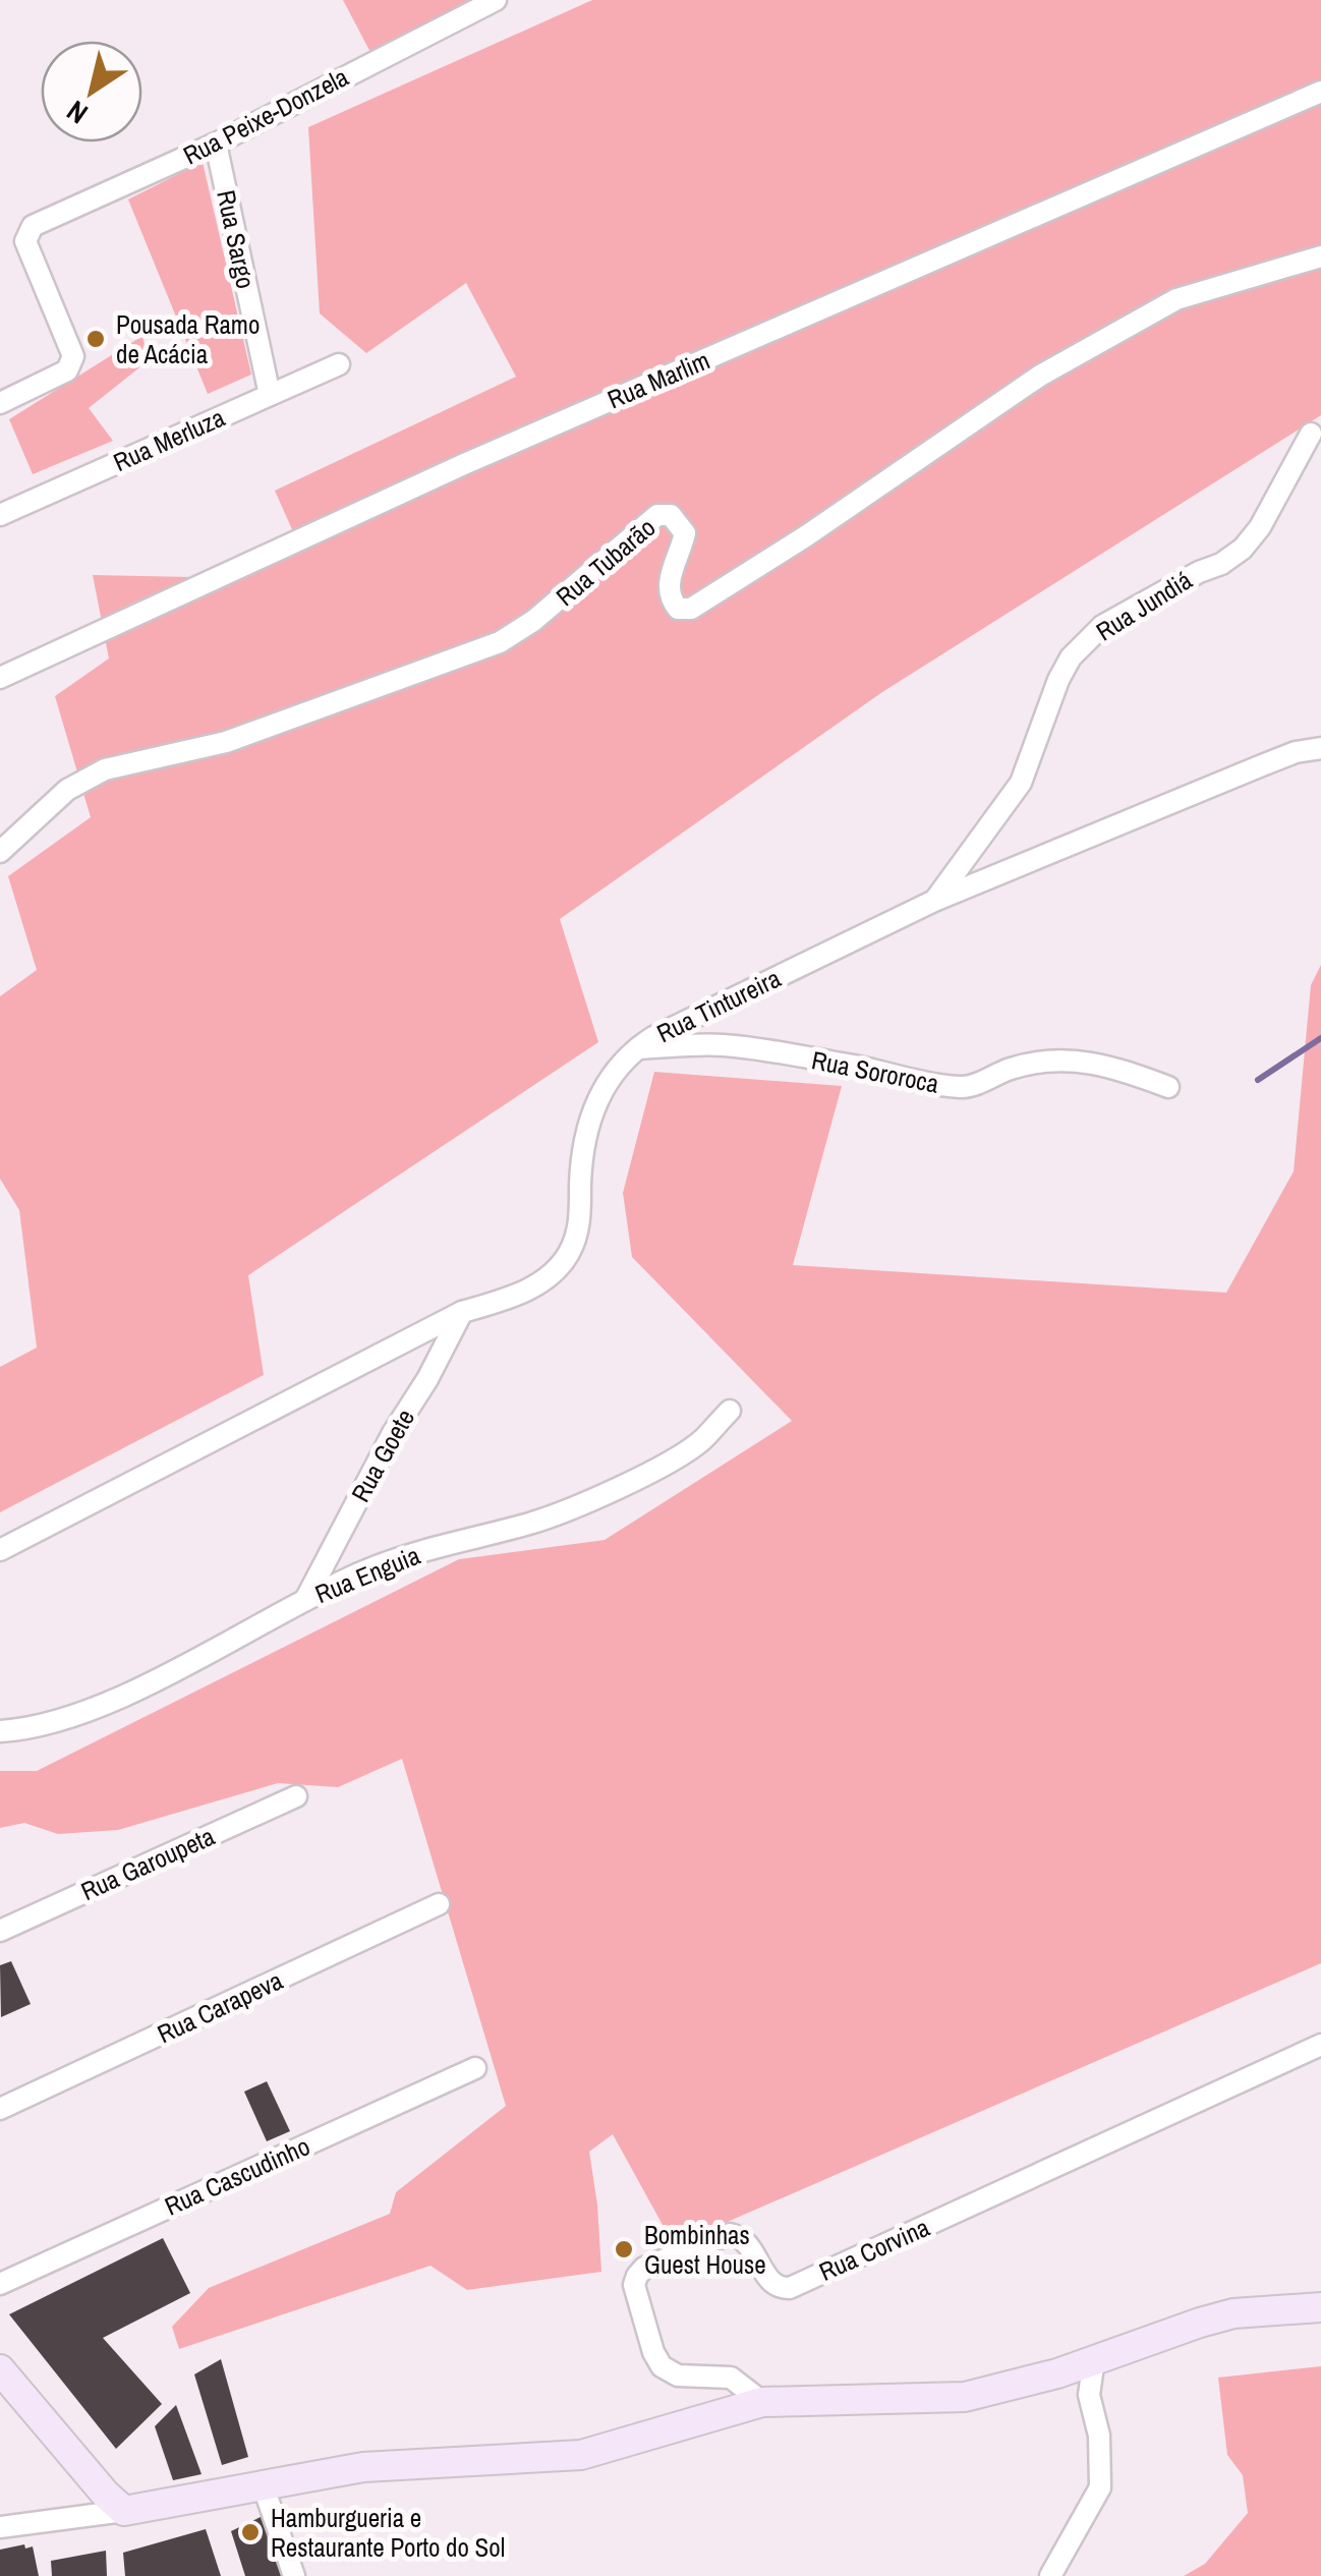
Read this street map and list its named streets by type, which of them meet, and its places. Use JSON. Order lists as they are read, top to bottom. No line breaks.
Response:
{"streets":{"street":["Rua Peixe-Donzela","Rua Sargo","Rua Marlim","Rua Merluza","Rua Tubarão","Rua Jundiá","Rua Tintureira","Rua Sororoca","Rua Goete","Rua Enguia","Rua Garoupeta","Rua Carapeva","Rua Cascudinho","Rua Corvina"]},"crossings":[["Rua Peixe-Donzela","Rua Sargo"],["Rua Sargo","Rua Merluza"],["Rua Jundiá","Rua Tintureira"],["Rua Tintureira","Rua Sororoca"],["Rua Tintureira","Rua Goete"],["Rua Goete","Rua Enguia"]],"places":["Pousada Ramo de Acácia","Bombinhas Guest House","Hamburgueria e Restaurante Porto do Sol"],"north":"bottom left"}
